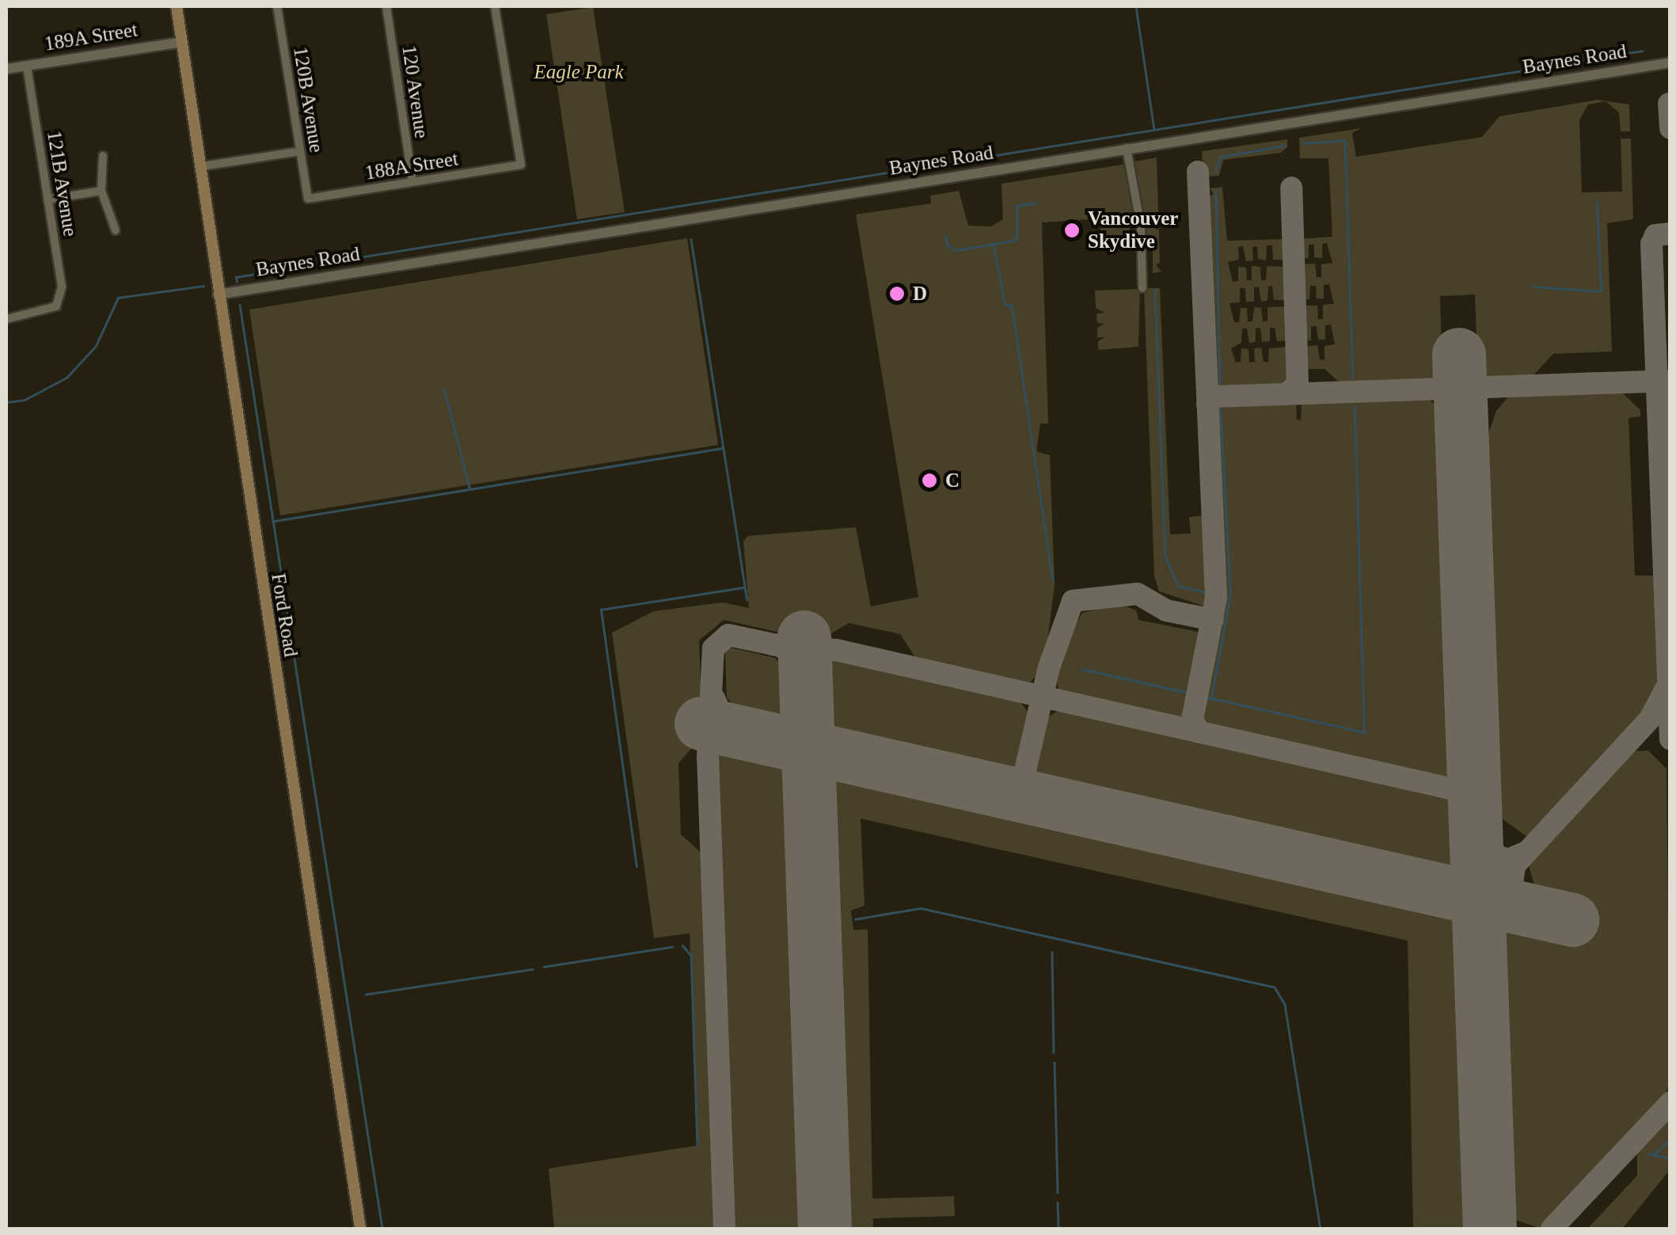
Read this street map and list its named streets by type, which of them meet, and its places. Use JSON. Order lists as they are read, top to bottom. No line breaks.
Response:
{"streets":{"main road":["Ford Road"],"street":["189A Street","Baynes Road","120 Avenue","120B Avenue","188A Street","121B Avenue"]},"crossings":[["189A Street","121B Avenue"],["189A Street","Ford Road"],["Baynes Road","Ford Road"],["120 Avenue","188A Street"],["120B Avenue","188A Street"]],"parks":["Eagle Park"],"places":["Vancouver Skydive","D","C"]}
